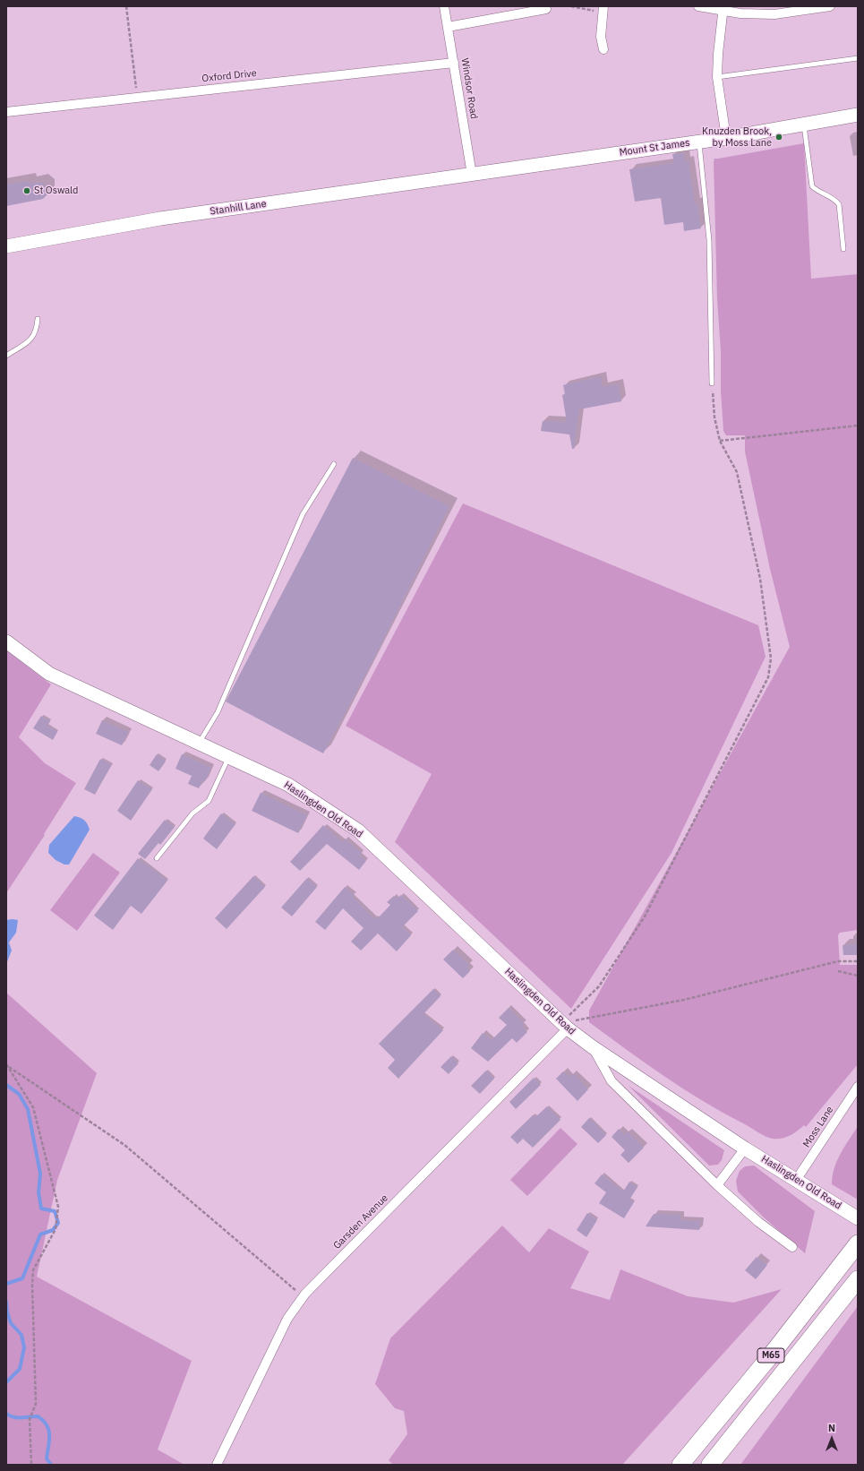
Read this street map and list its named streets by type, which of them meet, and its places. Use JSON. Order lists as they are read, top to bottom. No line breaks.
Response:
{"streets":{"highway":["M65"],"main road":["Mount St James","Stanhill Lane","Haslingden Old Road"],"street":["Oxford Drive","Windsor Road","Moss Lane","Garsden Avenue"]},"crossings":[["Oxford Drive","Windsor Road"],["Windsor Road","Mount St James"],["Windsor Road","Stanhill Lane"],["Mount St James","Stanhill Lane"],["Haslingden Old Road","Moss Lane"],["Haslingden Old Road","Garsden Avenue"]],"places":["Knuzden Brook, by Moss Lane","St Oswald"],"north":"top"}
